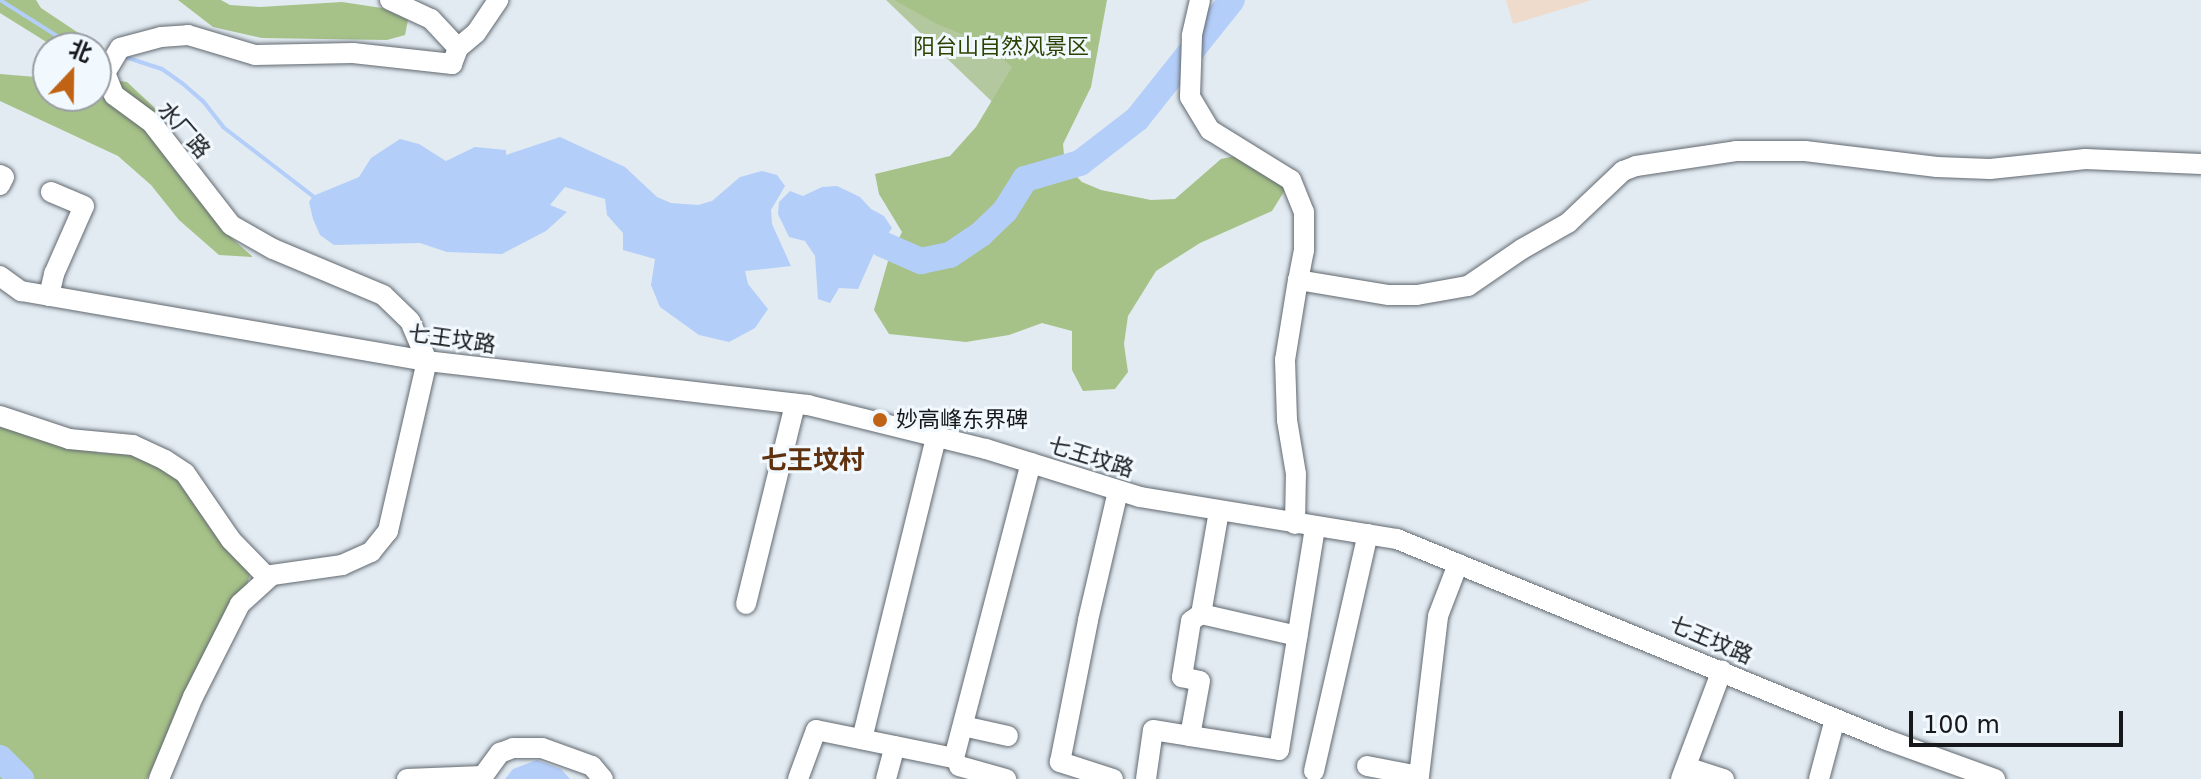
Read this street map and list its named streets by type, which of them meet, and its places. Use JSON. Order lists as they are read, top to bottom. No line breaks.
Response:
{"streets":{"street":["水厂路","七王坟路"]},"crossings":[["水厂路","七王坟路"]],"districts":["七王坟村"],"parks":["阳台山自然风景区"],"places":["妙高峰东界碑"],"scale_bar":"100 m","north":"top"}
